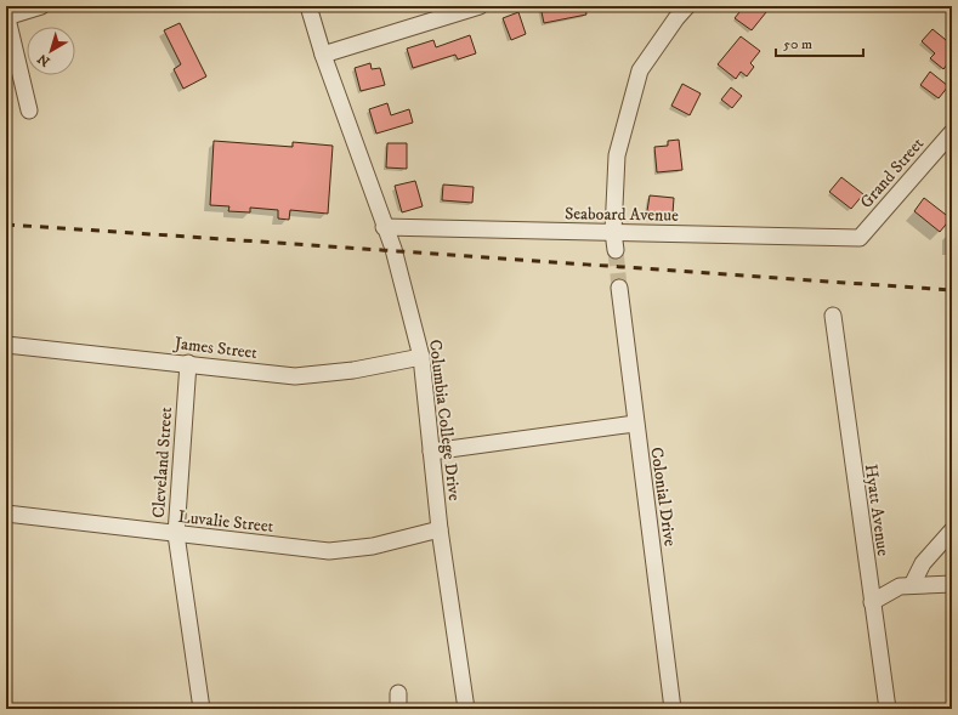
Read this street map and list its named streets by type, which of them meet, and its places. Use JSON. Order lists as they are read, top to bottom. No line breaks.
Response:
{"streets":{"street":["Grand Street","Seaboard Avenue","James Street","Columbia College Drive","Cleveland Street","Colonial Drive","Hyatt Avenue","Luvalie Street"]},"crossings":[["Grand Street","Seaboard Avenue"],["Seaboard Avenue","Columbia College Drive"],["James Street","Columbia College Drive"],["James Street","Cleveland Street"],["Columbia College Drive","Luvalie Street"],["Cleveland Street","Luvalie Street"]],"scale_bar":"50 m","north":"bottom left"}
